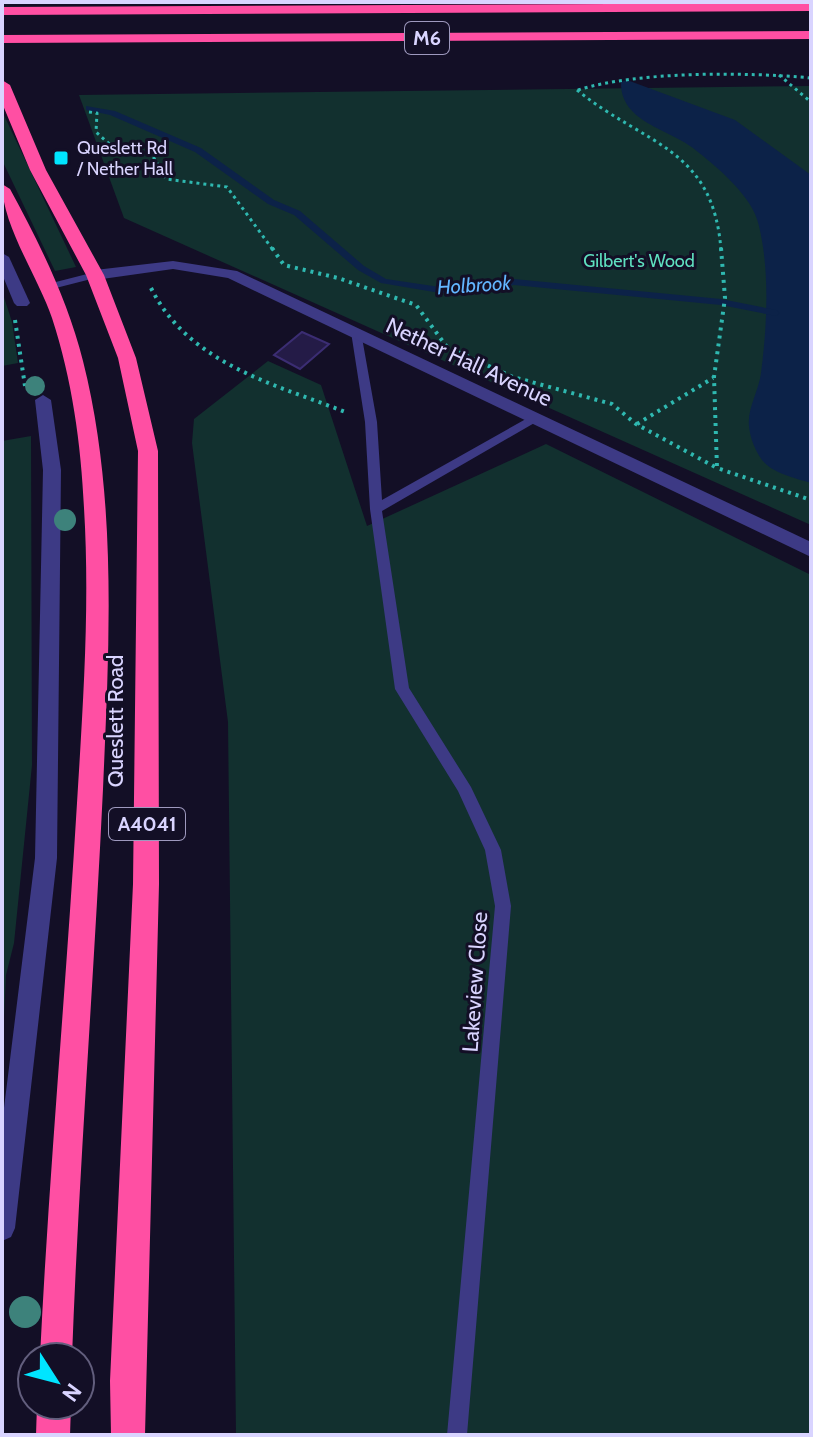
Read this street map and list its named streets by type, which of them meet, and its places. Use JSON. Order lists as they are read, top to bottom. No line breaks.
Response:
{"streets":{"highway":["M6","Queslett Road","A4041"],"street":["Nether Hall Avenue"],"lane":["Lakeview Close"]},"crossings":[["Nether Hall Avenue","Queslett Road"],["Nether Hall Avenue","Lakeview Close"]],"water":["Holbrook"],"parks":["Gilbert's Wood"],"places":{"transit":["Queslett Rd / Nether Hall"]},"north":"bottom right"}
